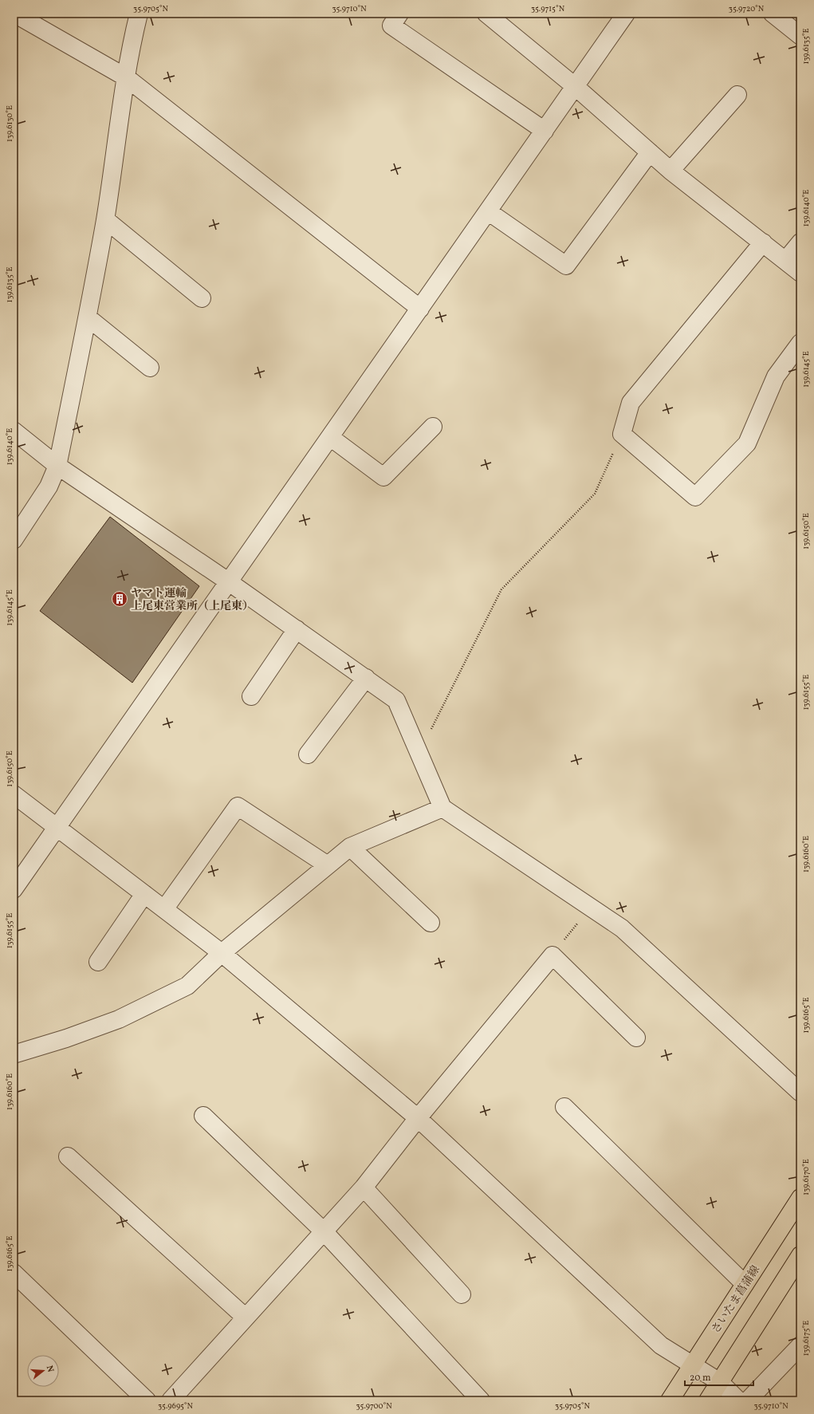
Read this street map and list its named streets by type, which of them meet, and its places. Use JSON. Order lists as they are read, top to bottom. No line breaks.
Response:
{"streets":{"main road":["さいたま菖蒲線"]},"places":{"building":["ヤマト運輸 上尾東営業所（上尾東）"]},"scale_bar":"20 m","north":"right","coordinates":["35.9705°N","35.9710°N","35.9715°N","35.9720°N","139.6135°E","139.6130°E","139.6140°E","139.6145°E","139.6150°E","139.6155°E","139.6160°E","139.6165°E","139.6170°E","139.6175°E","35.9695°N","35.9700°N"]}
